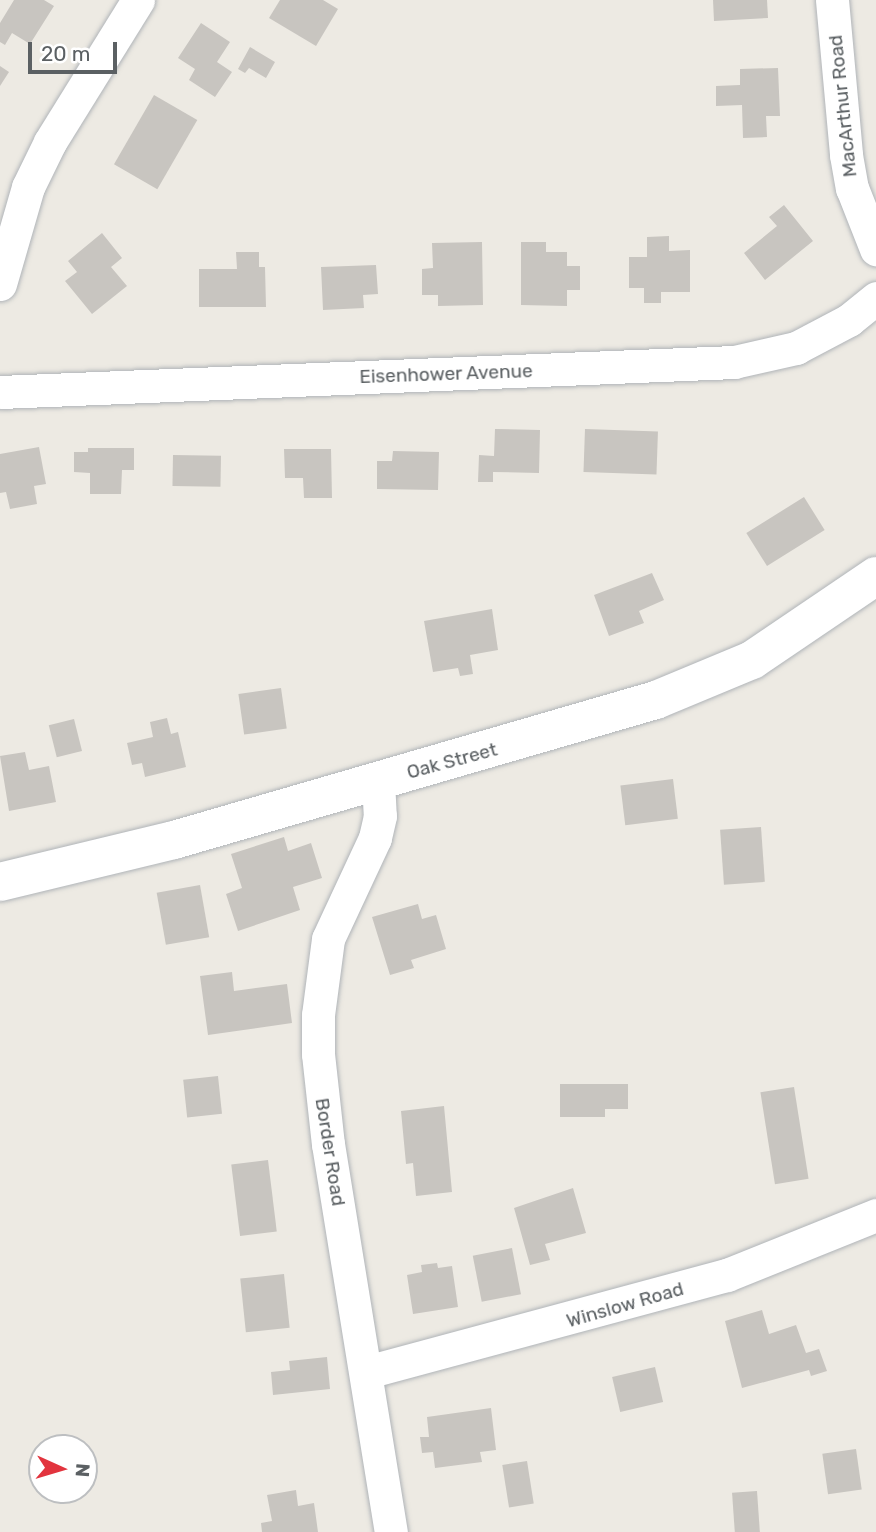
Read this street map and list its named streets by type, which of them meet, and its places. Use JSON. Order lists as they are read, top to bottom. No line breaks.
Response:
{"streets":{"street":["MacArthur Road","Eisenhower Avenue","Oak Street","Border Road","Winslow Road"]},"crossings":[["Oak Street","Border Road"],["Border Road","Winslow Road"]],"scale_bar":"20 m","north":"right"}
